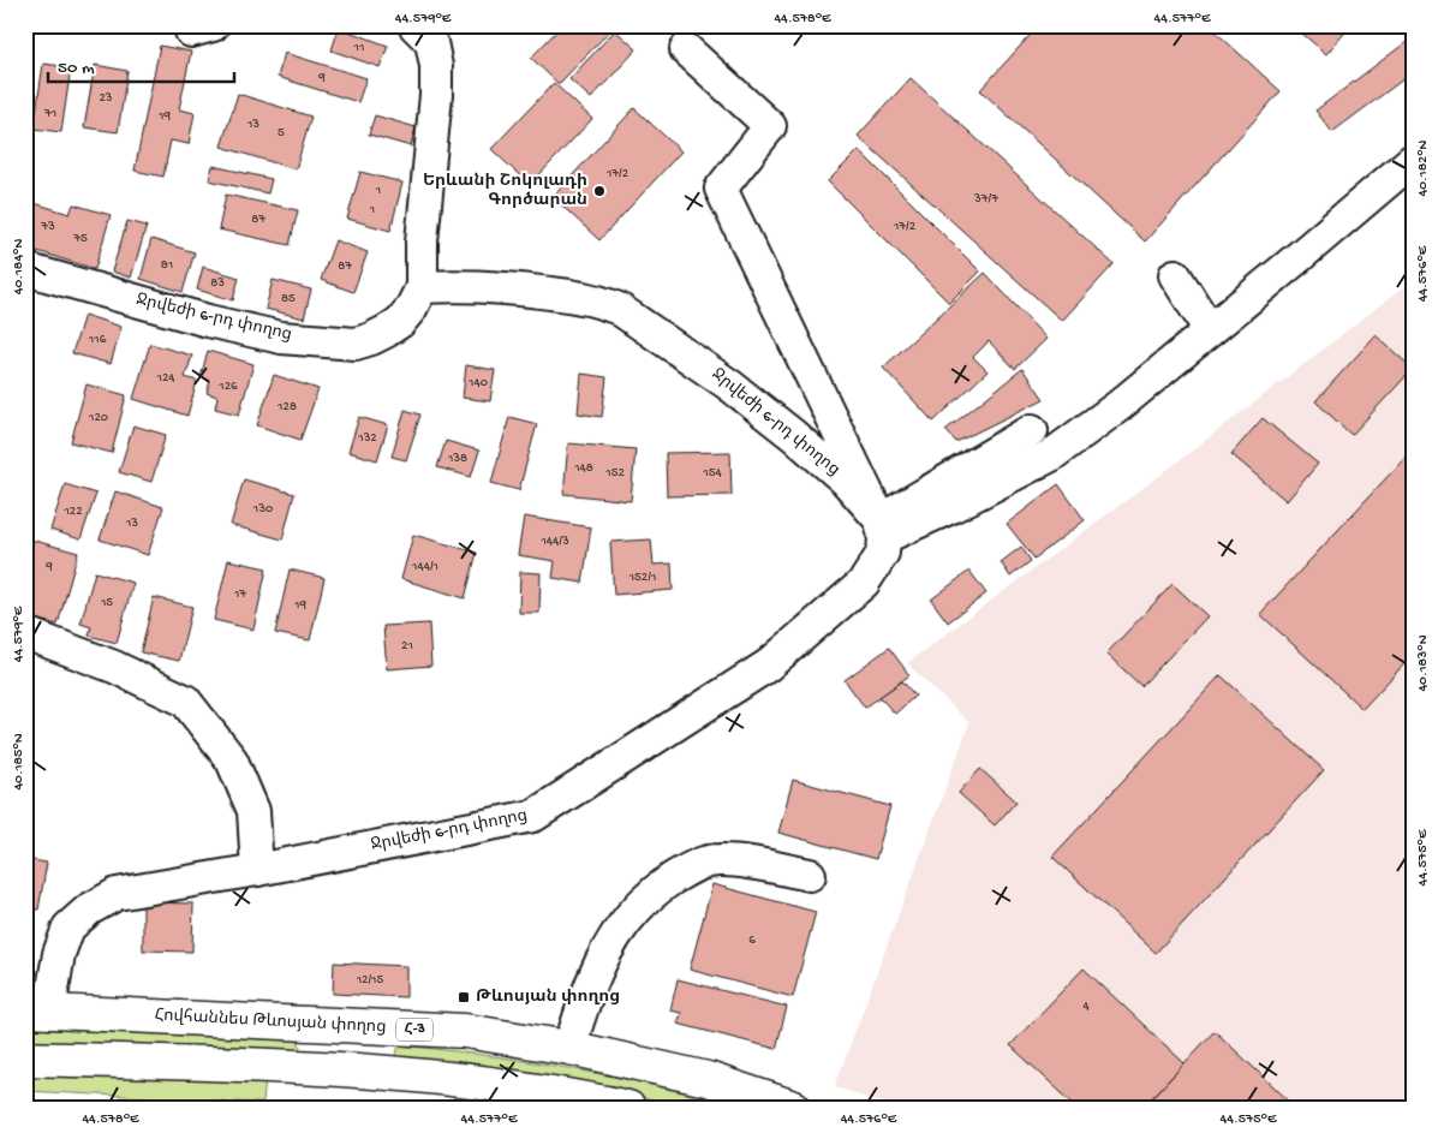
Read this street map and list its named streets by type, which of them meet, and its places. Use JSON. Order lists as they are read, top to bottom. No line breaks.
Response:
{"streets":{"main road":["Հովհաննես Թևոսյան փողոց","Հ-3"],"street":["Ջրվեժի 6-րդ փողոց"]},"crossings":[["Ջրվեժի 6-րդ փողոց","Հովհաննես Թևոսյան փողոց"]],"places":{"other":["Երևանի Շոկոլադի Գործարան"],"transit":["Թևոսյան փողոց"]},"house_numbers":["11","9","23","71","19","13","5","17/2","1","37/7","1","87","73","17/2","75","81","87","83","85","116","124","140","126","128","120","132","138","148","152","154","130","122","13","144/3","9","144/1","152/1","17","15","19","21","6","12/15","4"],"scale_bar":"50 m","coordinates":["44.579°E","44.578°E","44.577°E","40.182°N","40.184°N","44.576°E","40.183°N","40.185°N","44.575°E"]}
